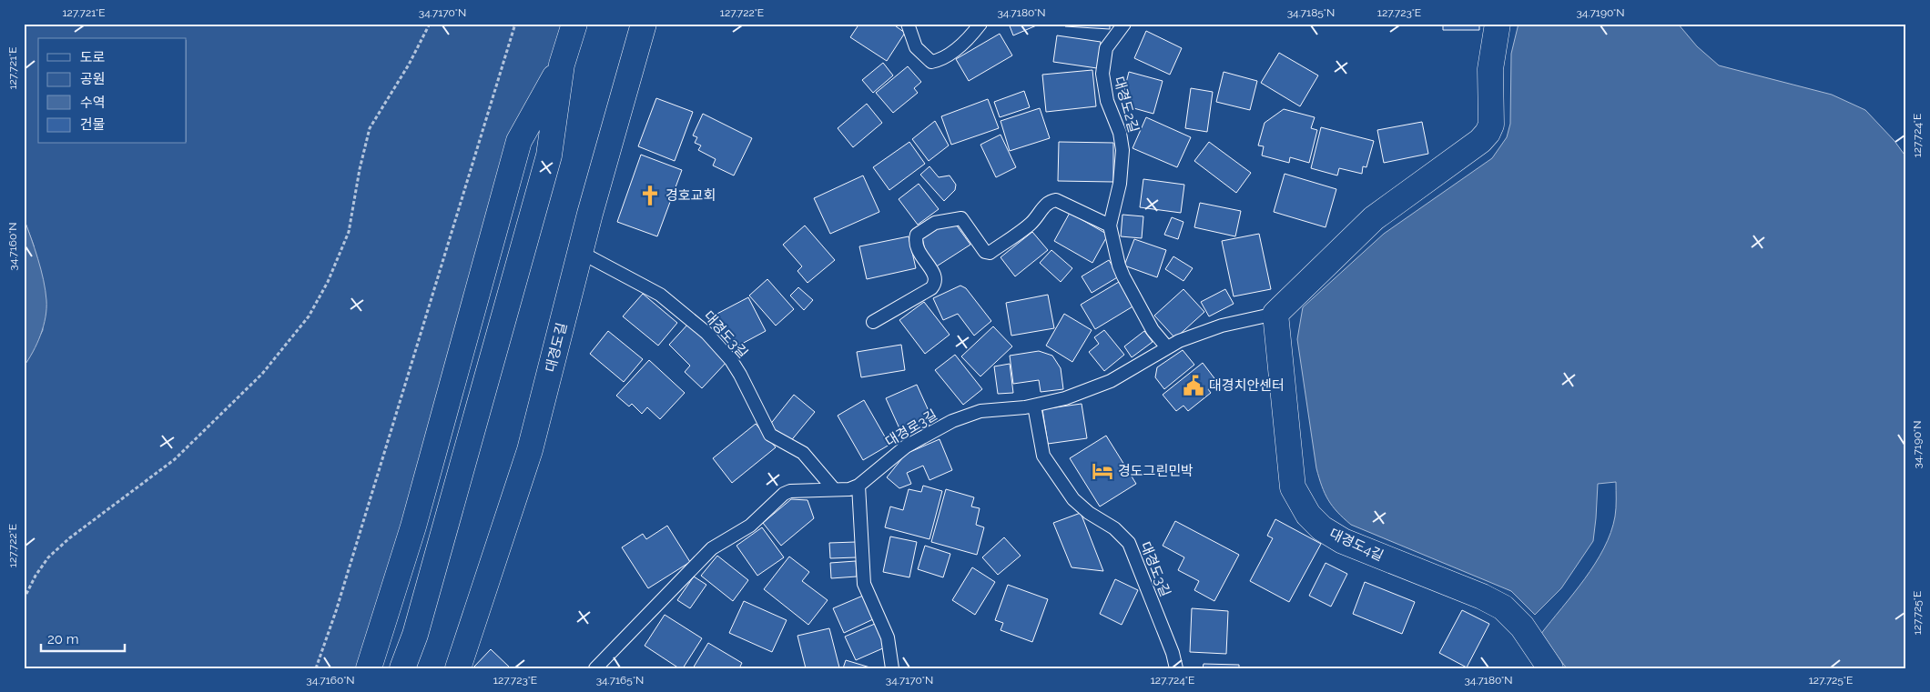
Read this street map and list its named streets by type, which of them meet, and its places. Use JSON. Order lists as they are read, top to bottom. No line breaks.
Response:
{"streets":{"street":["대경도길","대경도4길"],"lane":["대경도2길","대경도3길","대경로3길"]},"crossings":[["대경도2길","대경로3길"],["대경도3길","대경도길"],["대경도3길","대경로3길"],["대경로3길","대경도4길"]],"places":{"church":["경호교회"],"public building":["대경치안센터"],"hotel":["경도그린민박"]},"legend":["도로","공원","수역","건물"],"scale_bar":"20 m","coordinates":["127.721°E","34.7170°N","127.722°E","34.7180°N","34.7185°N","127.723°E","34.7190°N","127.724°E","34.7160°N","127.725°E","34.7165°N"]}
